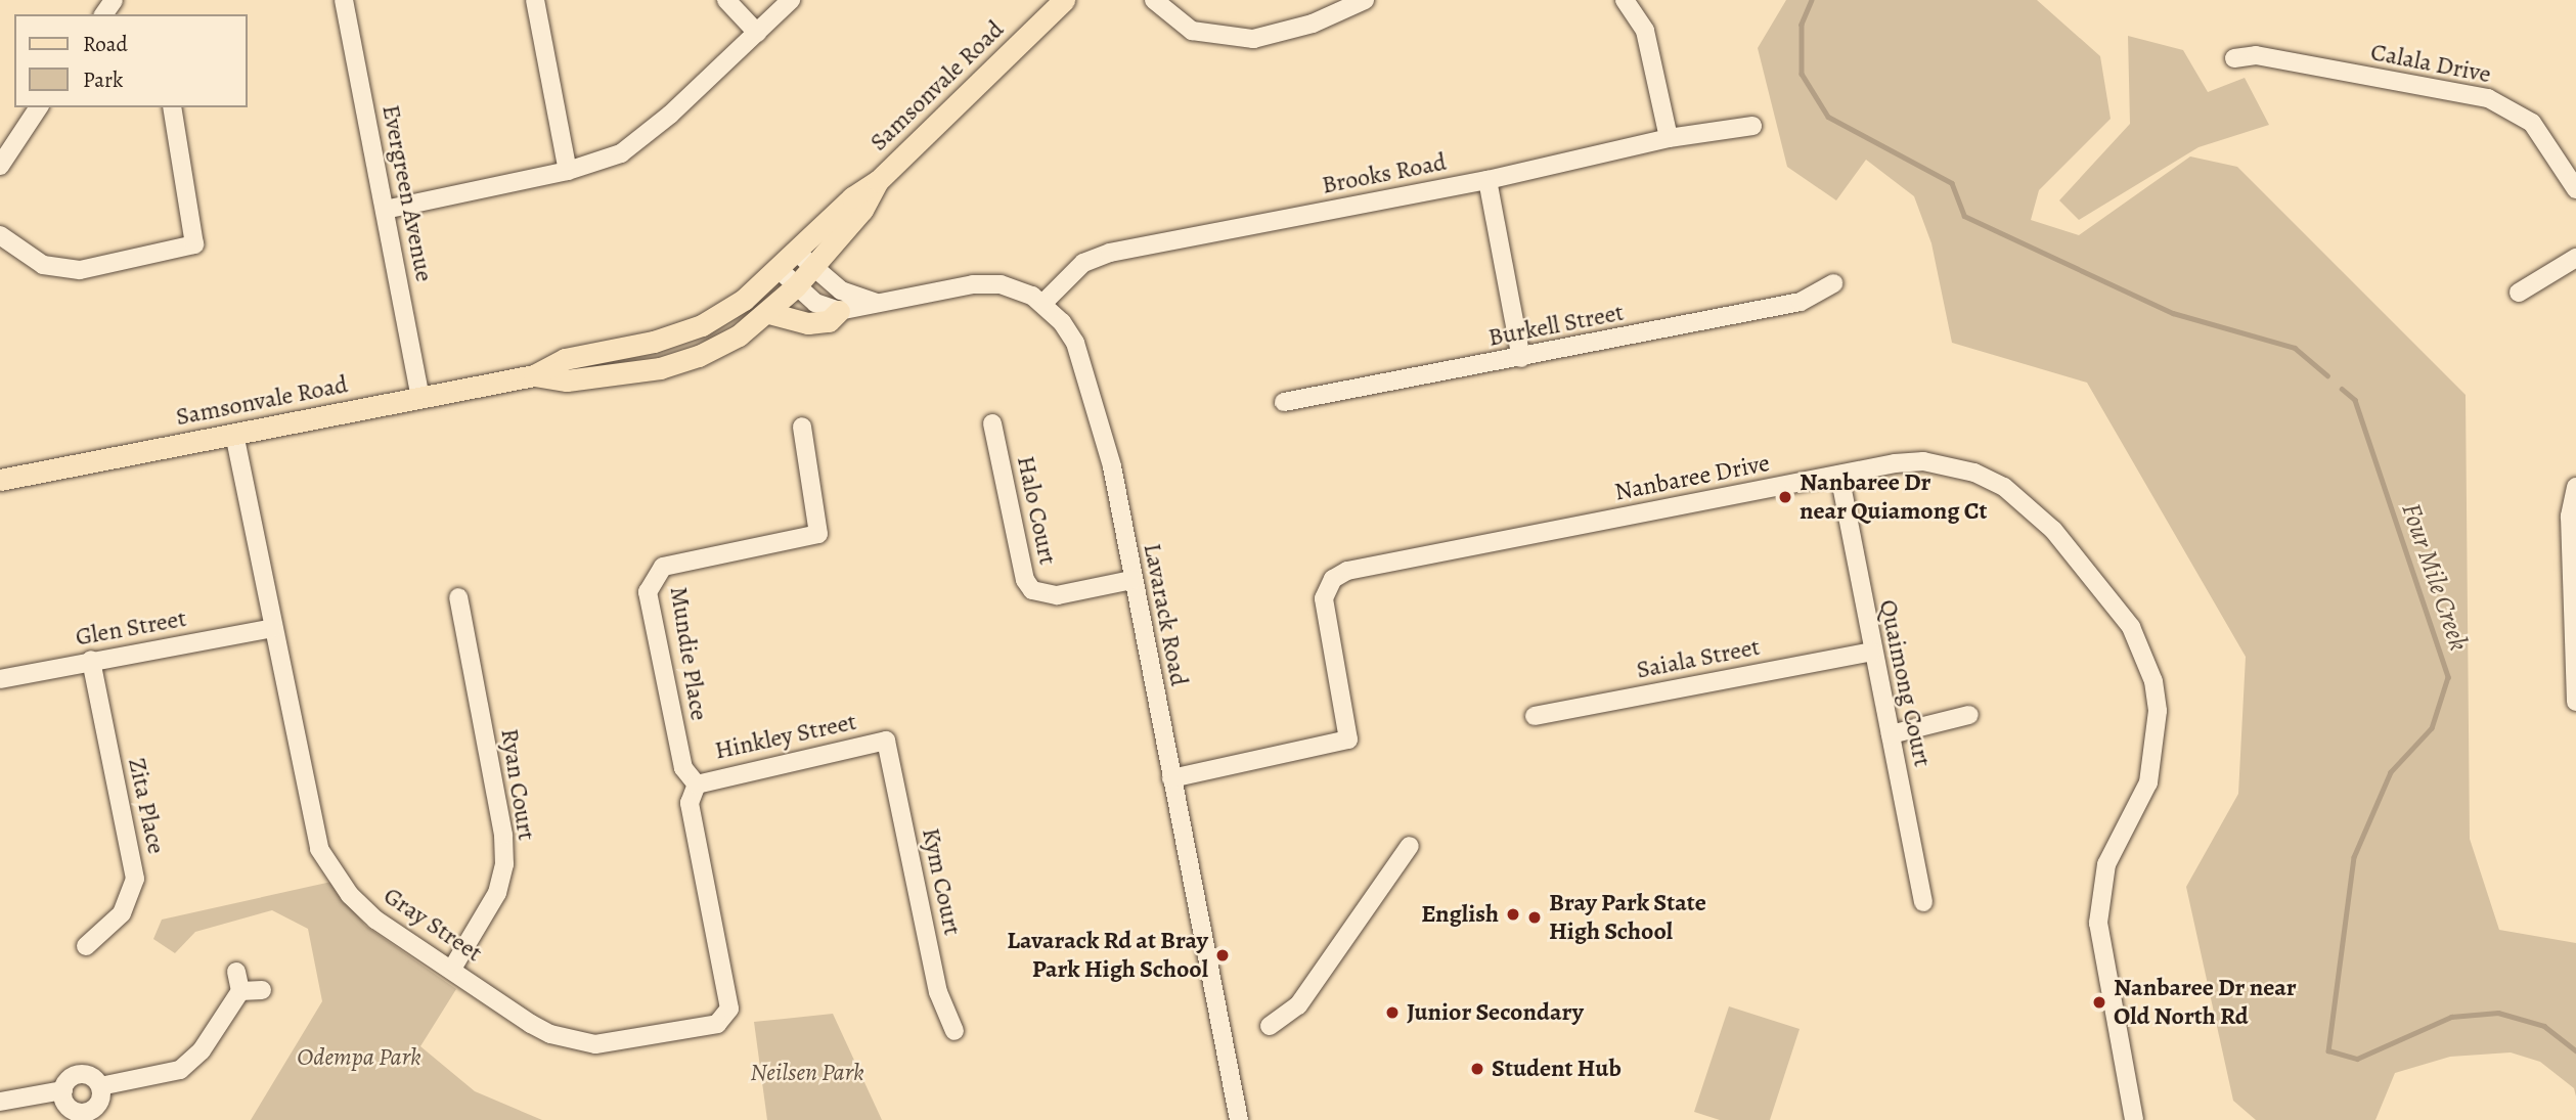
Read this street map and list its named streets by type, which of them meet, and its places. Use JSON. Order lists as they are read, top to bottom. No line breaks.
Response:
{"streets":{"main road":["Samsonvale Road"],"street":["Calala Drive","Brooks Road","Evergreen Avenue","Burkell Street","Nanbaree Drive","Halo Court","Lavarack Road","Glen Street","Mundie Place","Saiala Street","Quaimong Court","Hinkley Street","Ryan Court","Zita Place","Kym Court","Gray Street"]},"crossings":[["Samsonvale Road","Evergreen Avenue"],["Samsonvale Road","Gray Street"],["Brooks Road","Lavarack Road"],["Nanbaree Drive","Lavarack Road"],["Nanbaree Drive","Quaimong Court"],["Halo Court","Lavarack Road"],["Glen Street","Zita Place"],["Glen Street","Gray Street"],["Mundie Place","Hinkley Street"],["Mundie Place","Gray Street"],["Saiala Street","Quaimong Court"],["Hinkley Street","Kym Court"],["Hinkley Street","Gray Street"],["Ryan Court","Gray Street"]],"water":["Four Mile Creek"],"parks":["Odempa Park","Neilsen Park"],"places":["Nanbaree Dr near Quiamong Ct","English","Bray Park State High School","Lavarack Rd at Bray Park High School","Nanbaree Dr near Old North Rd","Junior Secondary","Student Hub"],"legend":["Road","Park"]}
